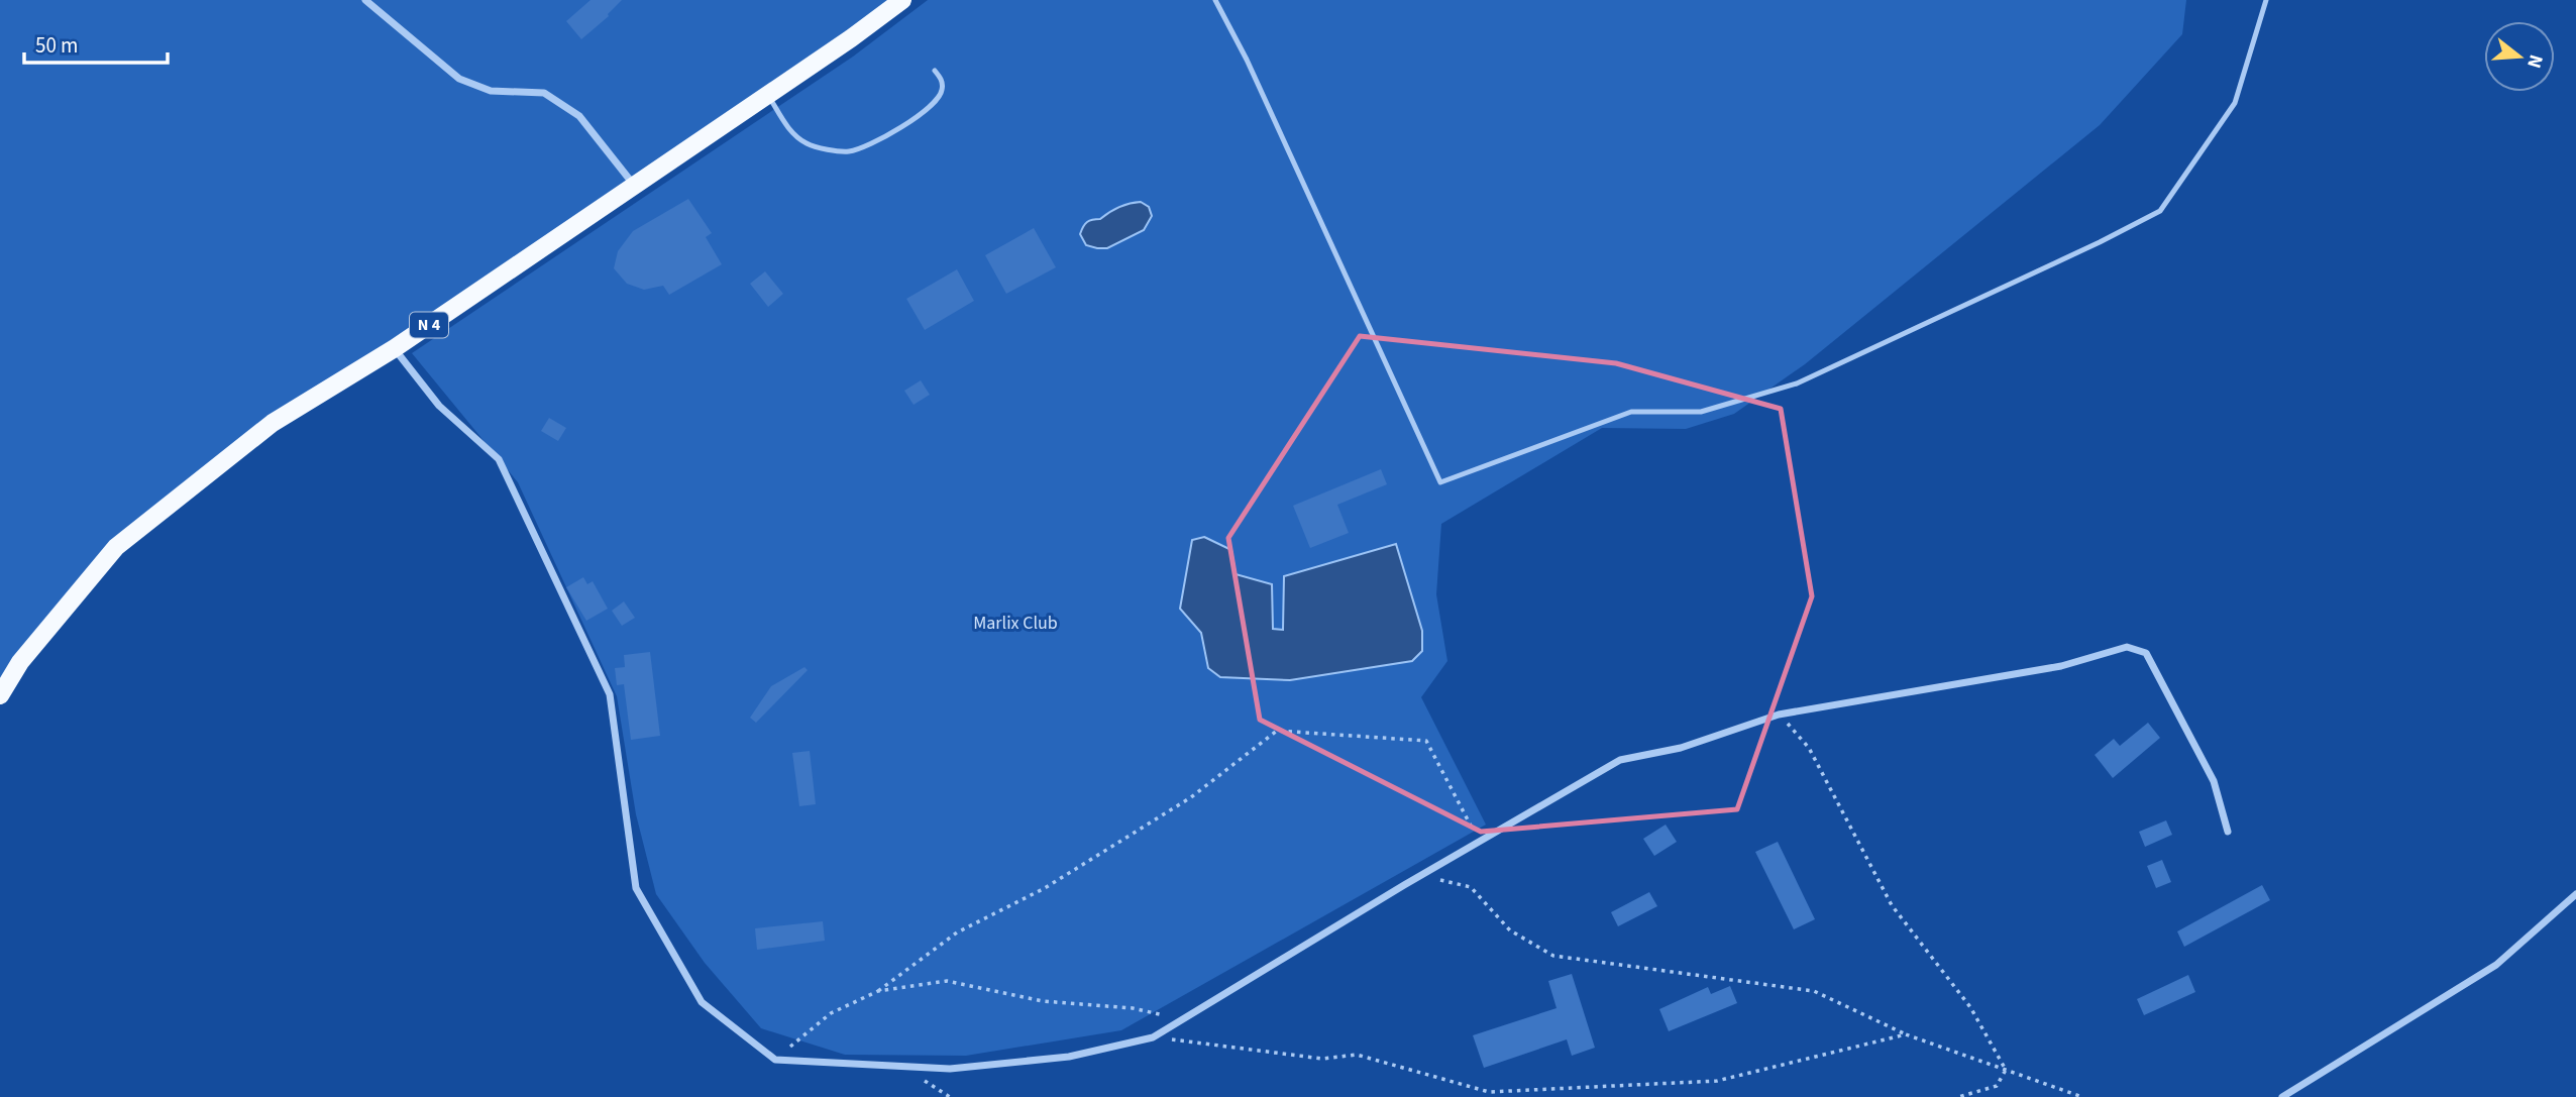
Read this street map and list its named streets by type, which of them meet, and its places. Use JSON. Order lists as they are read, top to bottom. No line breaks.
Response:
{"streets":{"main road":["N 4"]},"parks":["Marlix Club"],"scale_bar":"50 m","north":"right"}
